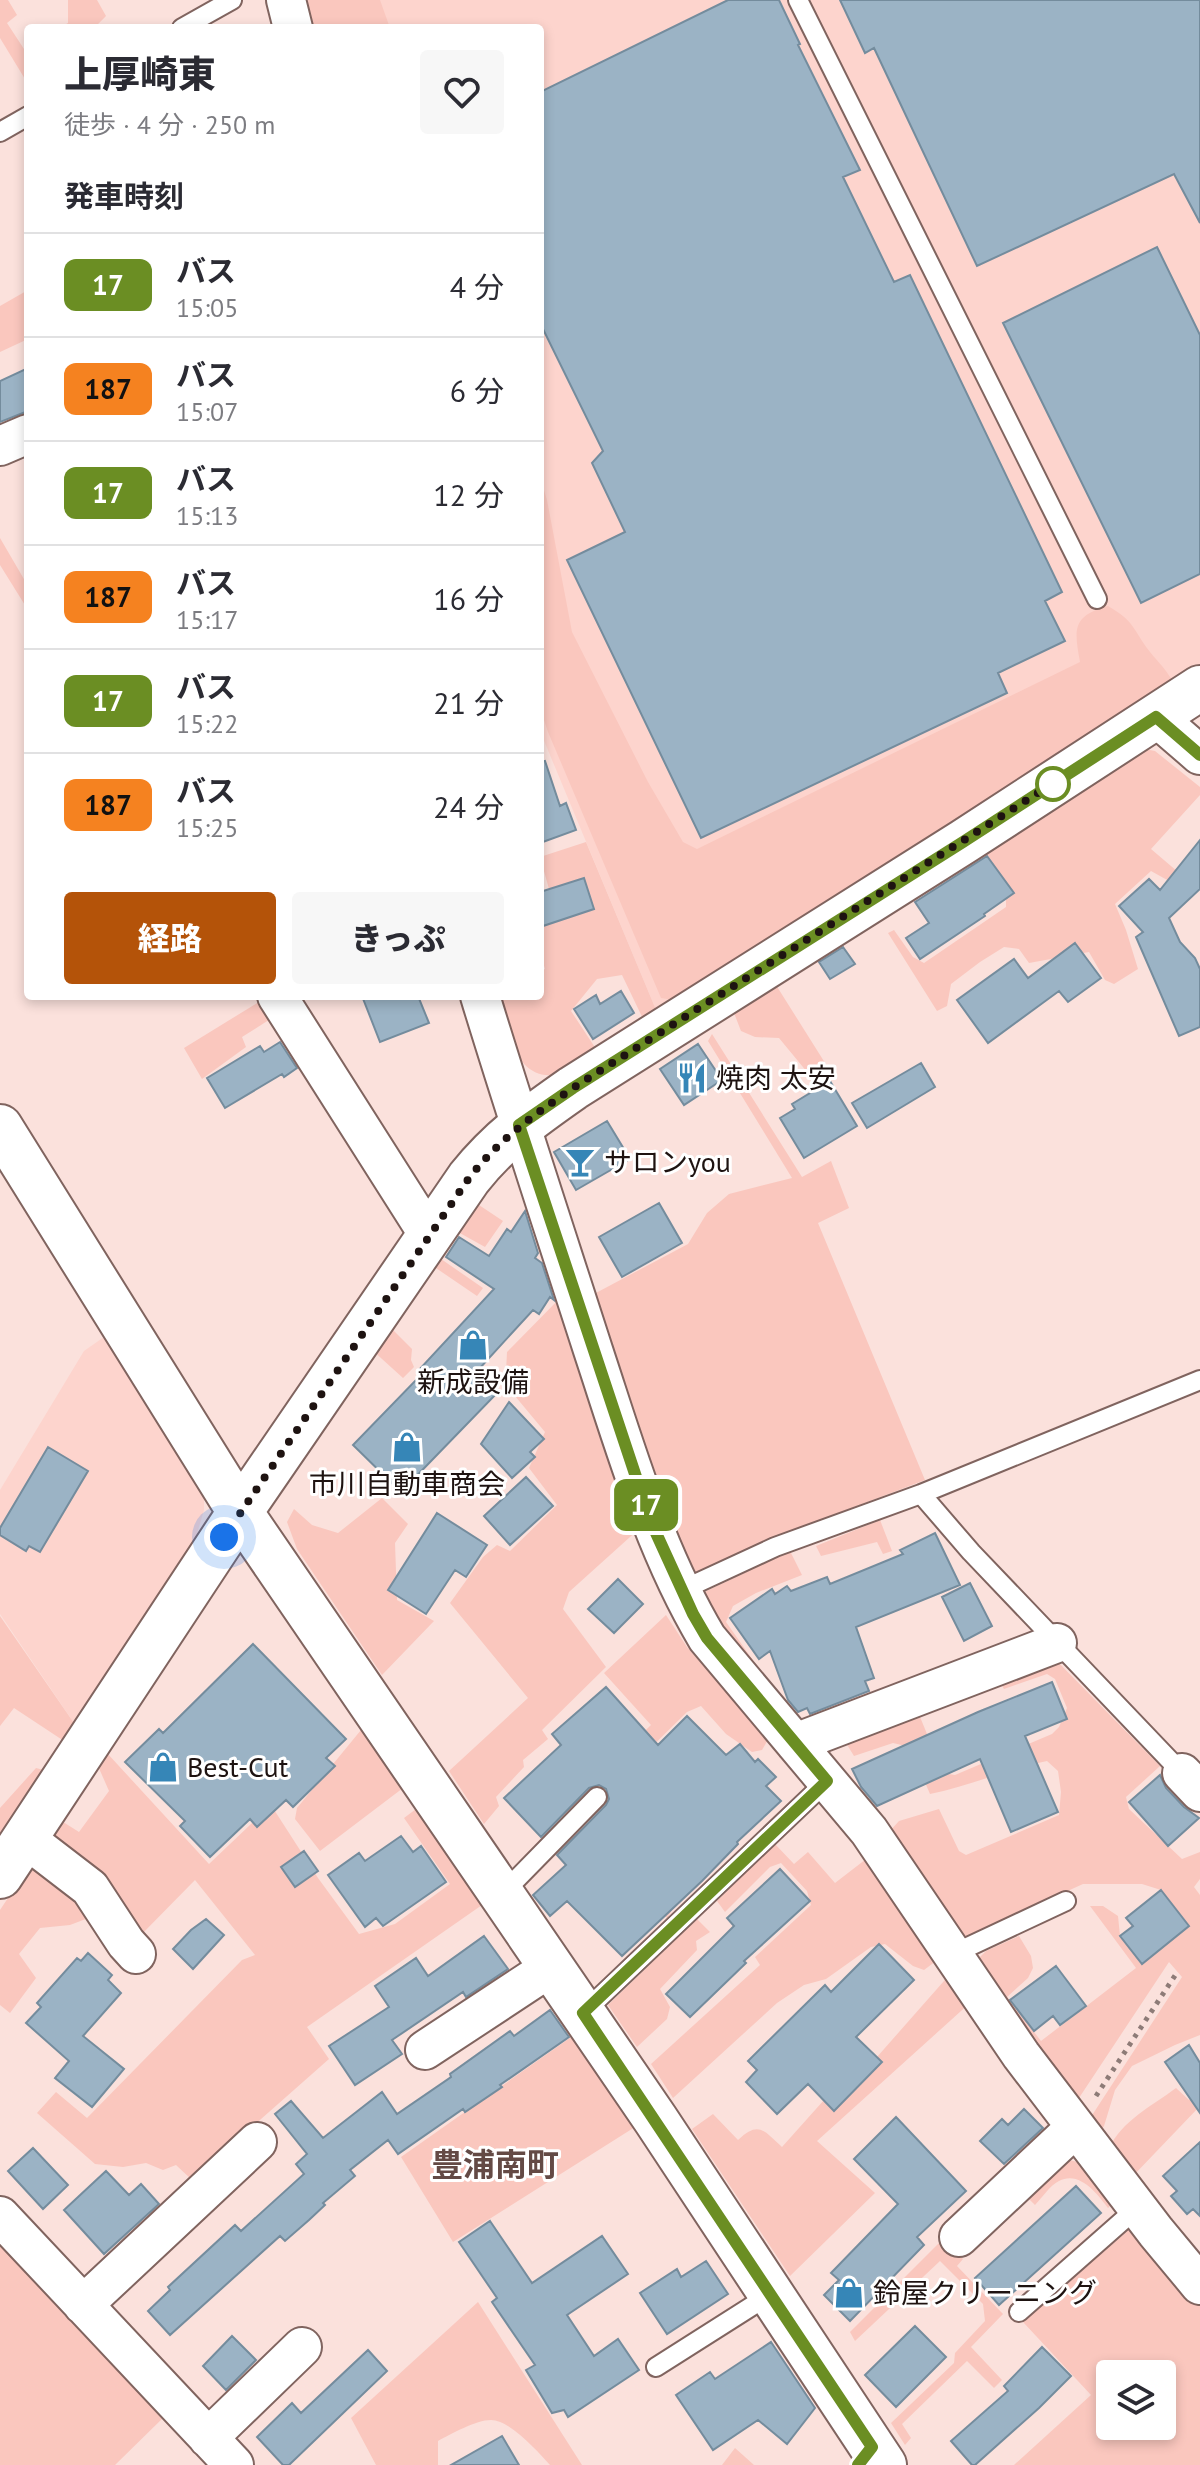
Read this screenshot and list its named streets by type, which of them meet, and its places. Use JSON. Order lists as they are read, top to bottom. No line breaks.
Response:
{"districts":["豊浦南町"],"places":{"restaurant":["焼肉 太安"],"bar":["サロンyou"],"shop":["新成設備","市川自動車商会","Best-Cut","鈴屋クリーニング"]},"lines":["bus line 17"],"page":{"on_map":"17","heading":[["上厚崎東","徒歩 · 4 分 · 250 m"],"発車時刻"],"list":[{"mark":"17","name":"バス","note":"15:05","value":"4 分"},{"mark":"187","name":"バス","note":"15:07","value":"6 分"},{"mark":"17","name":"バス","note":"15:13","value":"12 分"},{"mark":"187","name":"バス","note":"15:17","value":"16 分"},{"mark":"17","name":"バス","note":"15:22","value":"21 分"},{"mark":"187","name":"バス","note":"15:25","value":"24 分"}],"buttons":["経路","きっぷ"]}}
